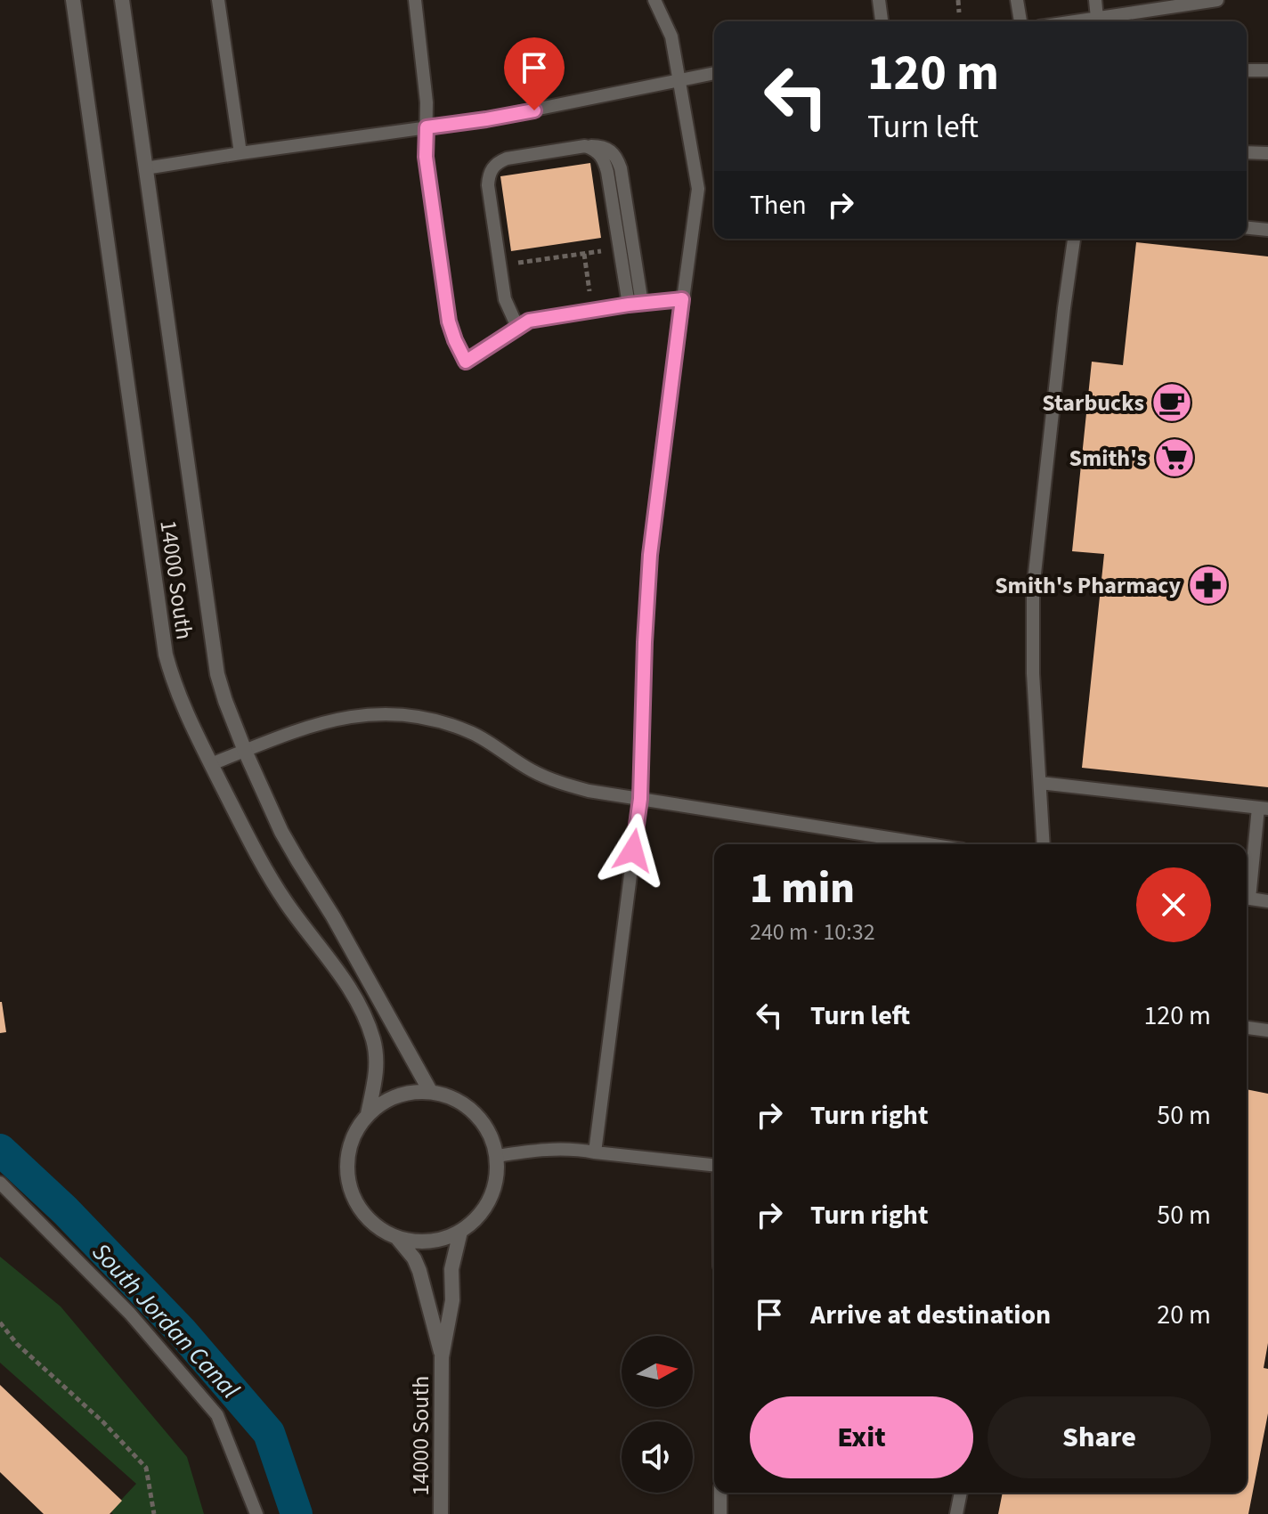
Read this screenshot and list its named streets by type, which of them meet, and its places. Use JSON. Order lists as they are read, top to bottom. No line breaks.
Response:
{"streets":{"street":["14000 South"]},"water":["South Jordan Canal"],"places":{"cafe":["Starbucks"],"supermarket":["Smith's"],"pharmacy":["Smith's Pharmacy"]},"north":"right","page":{"turn":["120 m","Turn left"],"then":"Then","heading":["1 min","240 m · 10:32"],"list":[{"name":"Turn left","value":"120 m"},{"name":"Turn right","value":"50 m"},{"name":"Turn right","value":"50 m"},{"name":"Arrive at destination","value":"20 m"}],"buttons":["Exit","Share"]}}
